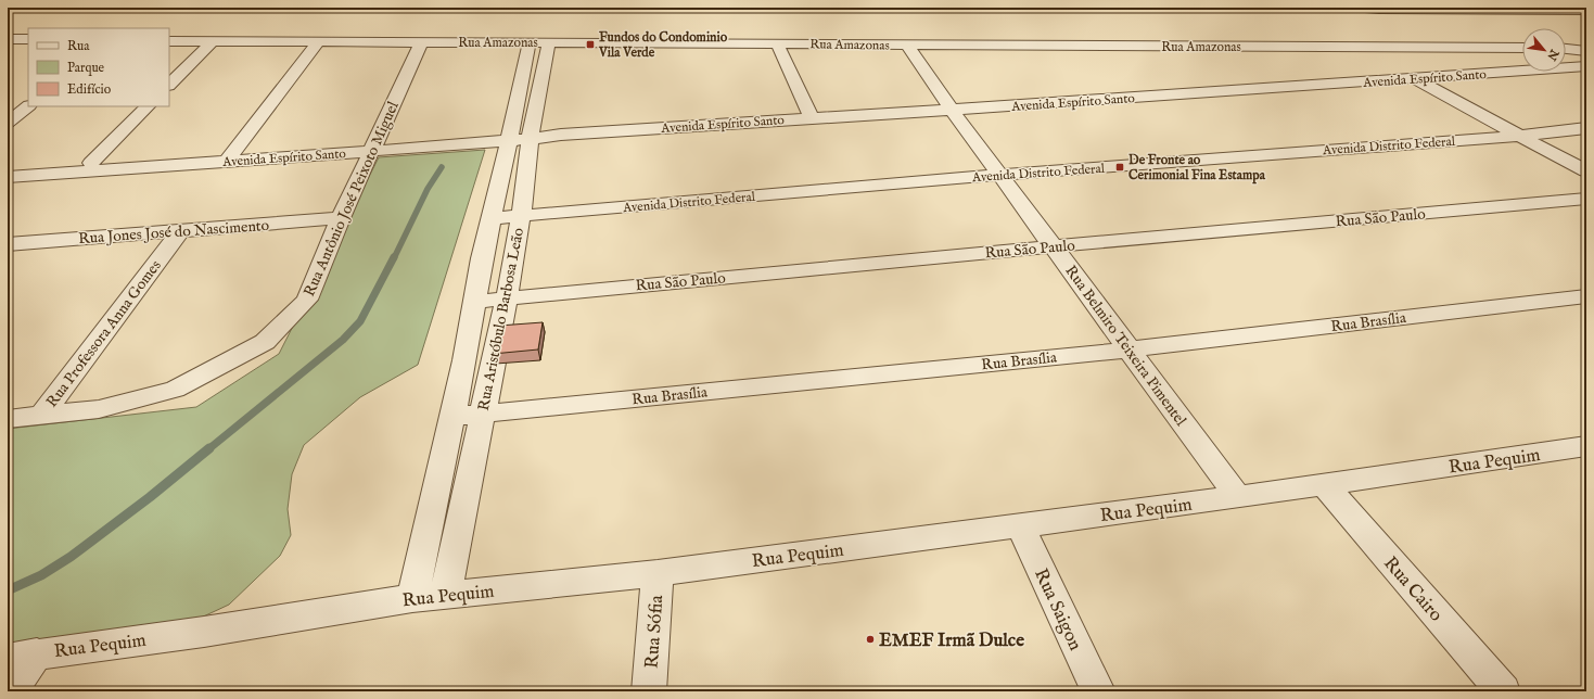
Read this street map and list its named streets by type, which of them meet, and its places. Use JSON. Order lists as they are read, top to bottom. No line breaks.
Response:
{"streets":{"street":["Rua Amazonas","Avenida Espírito Santo","Avenida Distrito Federal","Rua Antônio José Peixoto Miguel","Rua São Paulo","Rua Jones José do Nascimento","Rua Aristóbulo Barbosa Leão","Rua Brasília","Rua Professora Anna Gomes","Rua Belmiro Teixeira Pimentel","Rua Pequim","Rua Cairo","Rua Saigon","Rua Sófia"]},"crossings":[["Rua Amazonas","Rua Antônio José Peixoto Miguel"],["Rua Amazonas","Rua Belmiro Teixeira Pimentel"],["Avenida Espírito Santo","Rua Antônio José Peixoto Miguel"],["Avenida Espírito Santo","Rua Aristóbulo Barbosa Leão"],["Avenida Espírito Santo","Rua Belmiro Teixeira Pimentel"],["Avenida Distrito Federal","Rua Aristóbulo Barbosa Leão"],["Avenida Distrito Federal","Rua Belmiro Teixeira Pimentel"],["Rua Antônio José Peixoto Miguel","Rua Jones José do Nascimento"],["Rua Antônio José Peixoto Miguel","Rua Professora Anna Gomes"],["Rua São Paulo","Rua Aristóbulo Barbosa Leão"],["Rua São Paulo","Rua Belmiro Teixeira Pimentel"],["Rua Jones José do Nascimento","Rua Professora Anna Gomes"],["Rua Aristóbulo Barbosa Leão","Rua Brasília"],["Rua Aristóbulo Barbosa Leão","Rua Pequim"],["Rua Brasília","Rua Belmiro Teixeira Pimentel"],["Rua Belmiro Teixeira Pimentel","Rua Pequim"],["Rua Pequim","Rua Cairo"],["Rua Pequim","Rua Saigon"],["Rua Pequim","Rua Sófia"]],"places":{"transit":["Fundos do Condominio Vila Verde","De Fronte ao Cerimonial Fina Estampa"],"other":["EMEF Irmã Dulce"]},"legend":["Rua","Parque","Edifício"],"north":"bottom right"}
